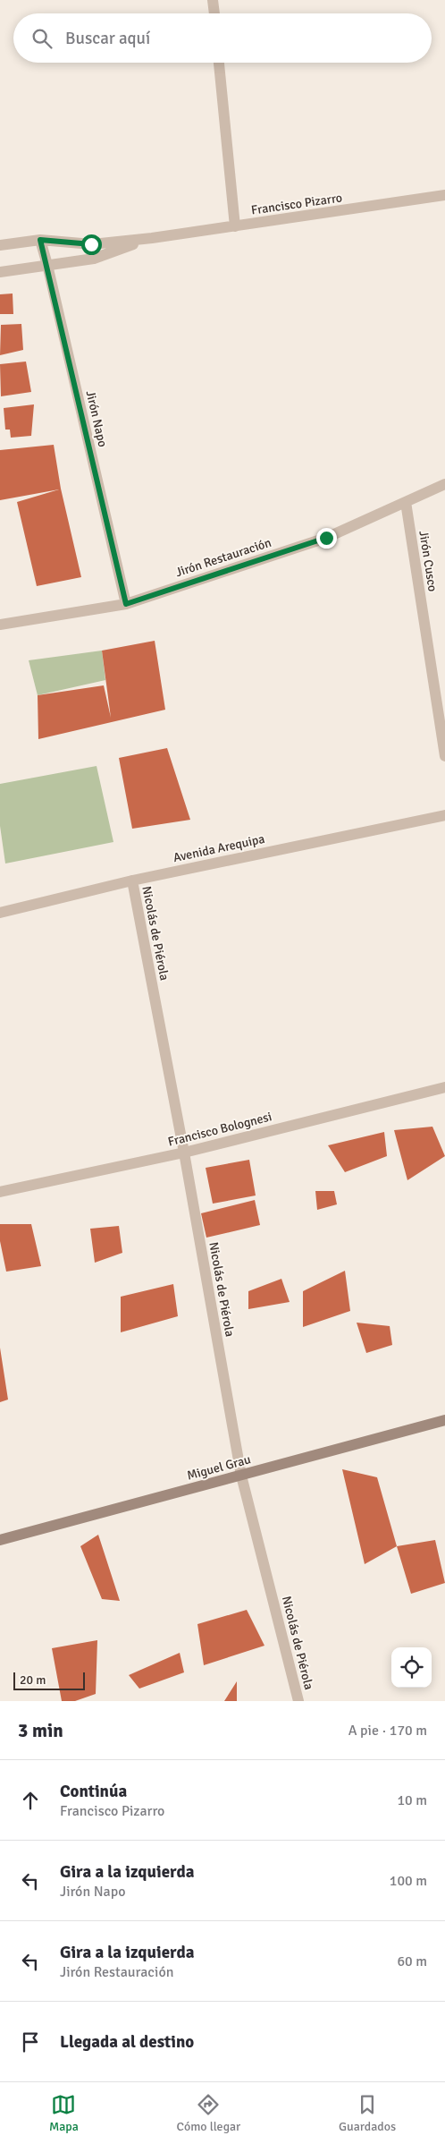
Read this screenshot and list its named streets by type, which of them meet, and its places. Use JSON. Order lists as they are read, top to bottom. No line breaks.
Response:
{"streets":{"street":["Francisco Pizarro","Jirón Napo","Jirón Restauración","Jirón Cusco","Avenida Arequipa","Nicolás de Piérola","Francisco Bolognesi","Miguel Grau"]},"crossings":[["Francisco Pizarro","Jirón Napo"],["Jirón Napo","Jirón Restauración"],["Jirón Restauración","Jirón Cusco"],["Avenida Arequipa","Nicolás de Piérola"],["Nicolás de Piérola","Francisco Bolognesi"],["Nicolás de Piérola","Miguel Grau"]],"scale_bar":"20 m","page":{"search":"Buscar aquí","scale":"20 m","heading":["3 min","A pie · 170 m"],"list":[["Continúa","Francisco Pizarro","10 m"],["Gira a la izquierda","Jirón Napo","100 m"],["Gira a la izquierda","Jirón Restauración","60 m"],"Llegada al destino"],"nav":["Mapa","Cómo llegar","Guardados"]}}
